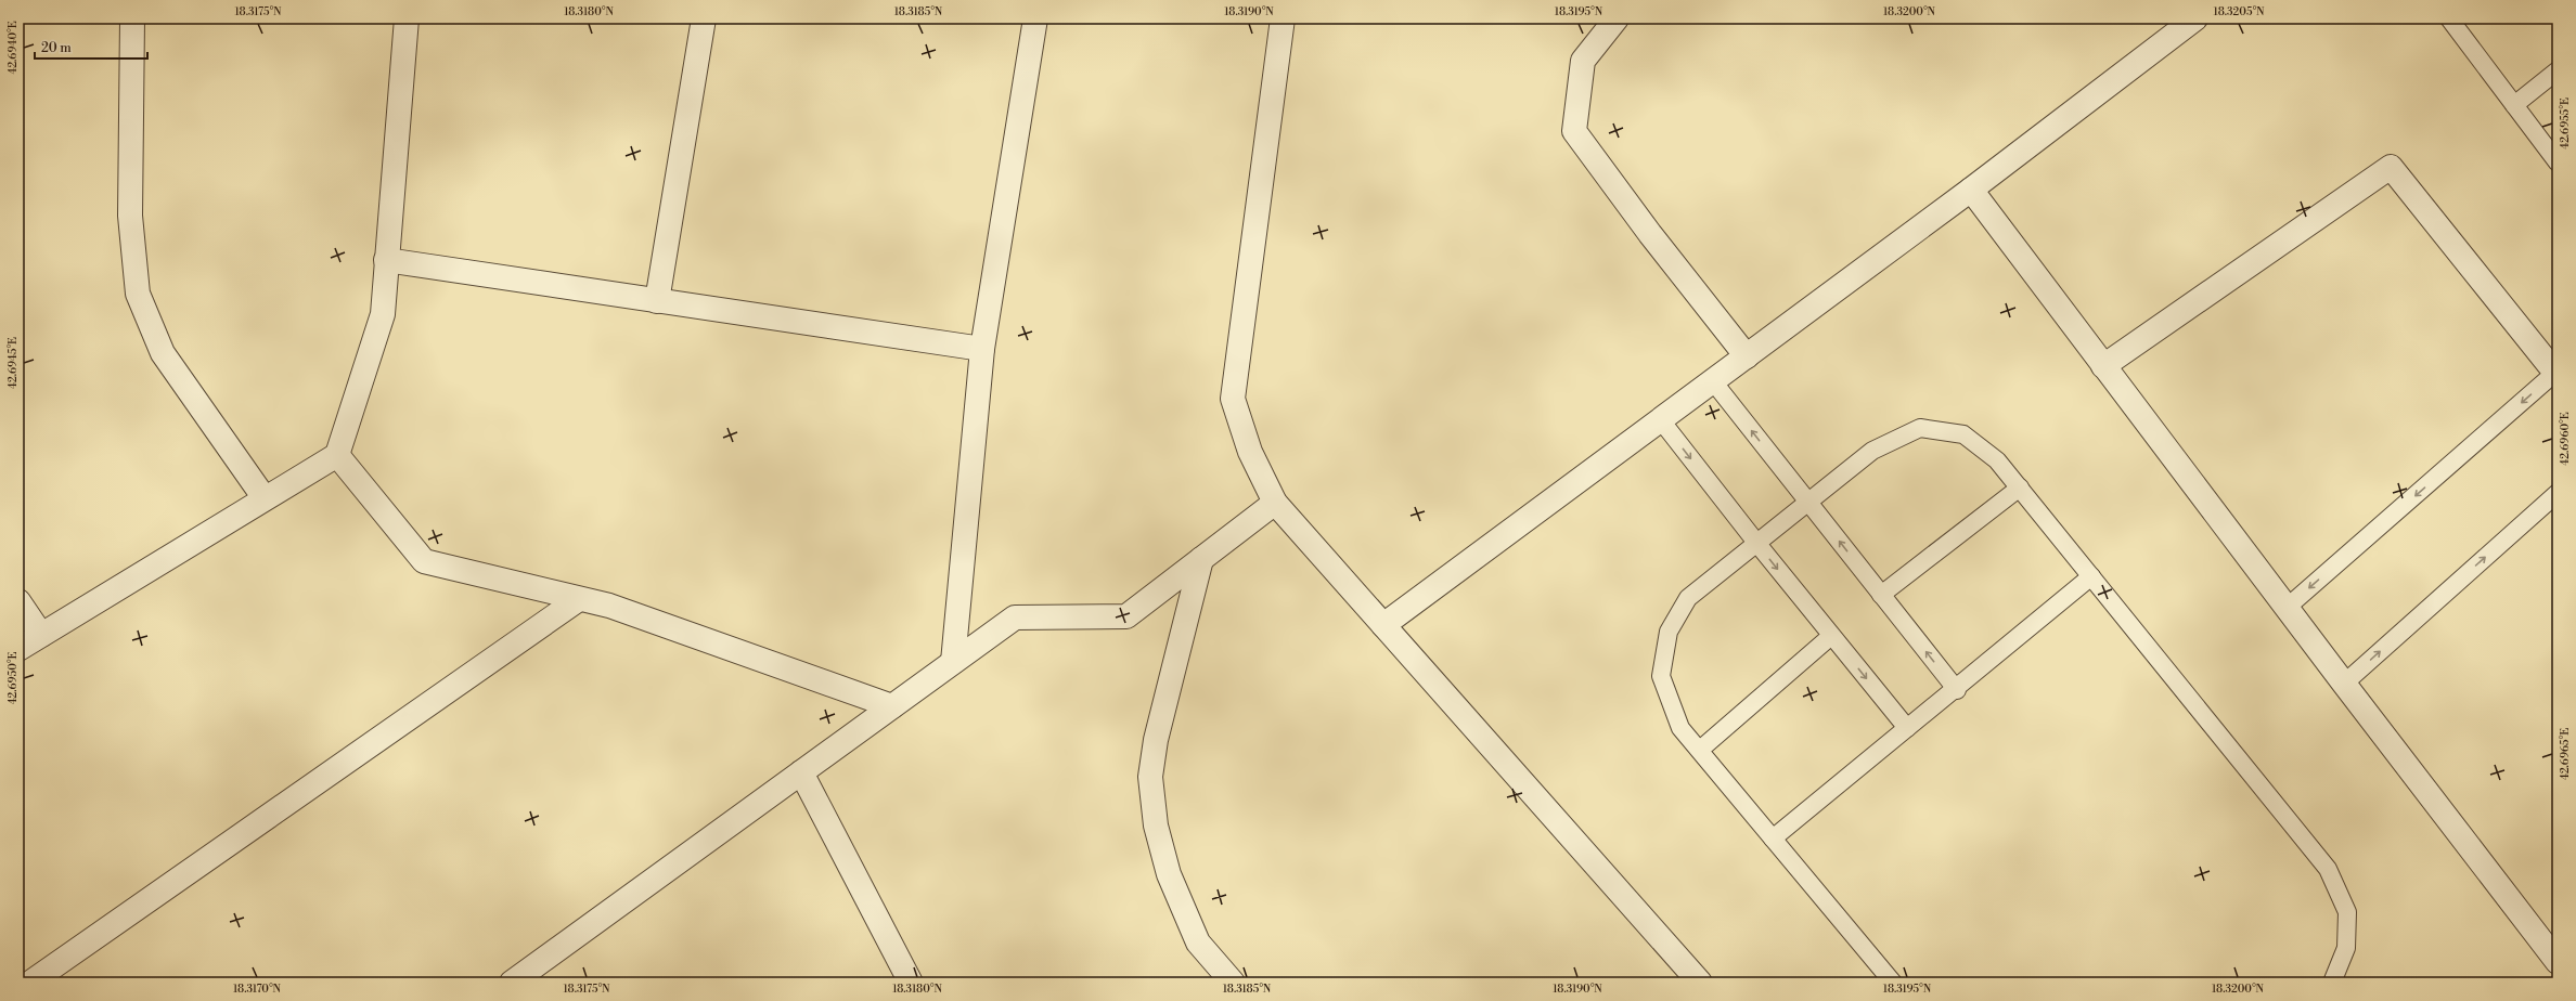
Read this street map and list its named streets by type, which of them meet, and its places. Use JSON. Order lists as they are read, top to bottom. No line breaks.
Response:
{"scale_bar":"20 m","coordinates":["18.3175°N","18.3180°N","18.3185°N","18.3190°N","18.3195°N","18.3200°N","18.3205°N","42.6940°E","42.6955°E","42.6945°E","42.6960°E","42.6950°E","42.6965°E","18.3170°N"]}
